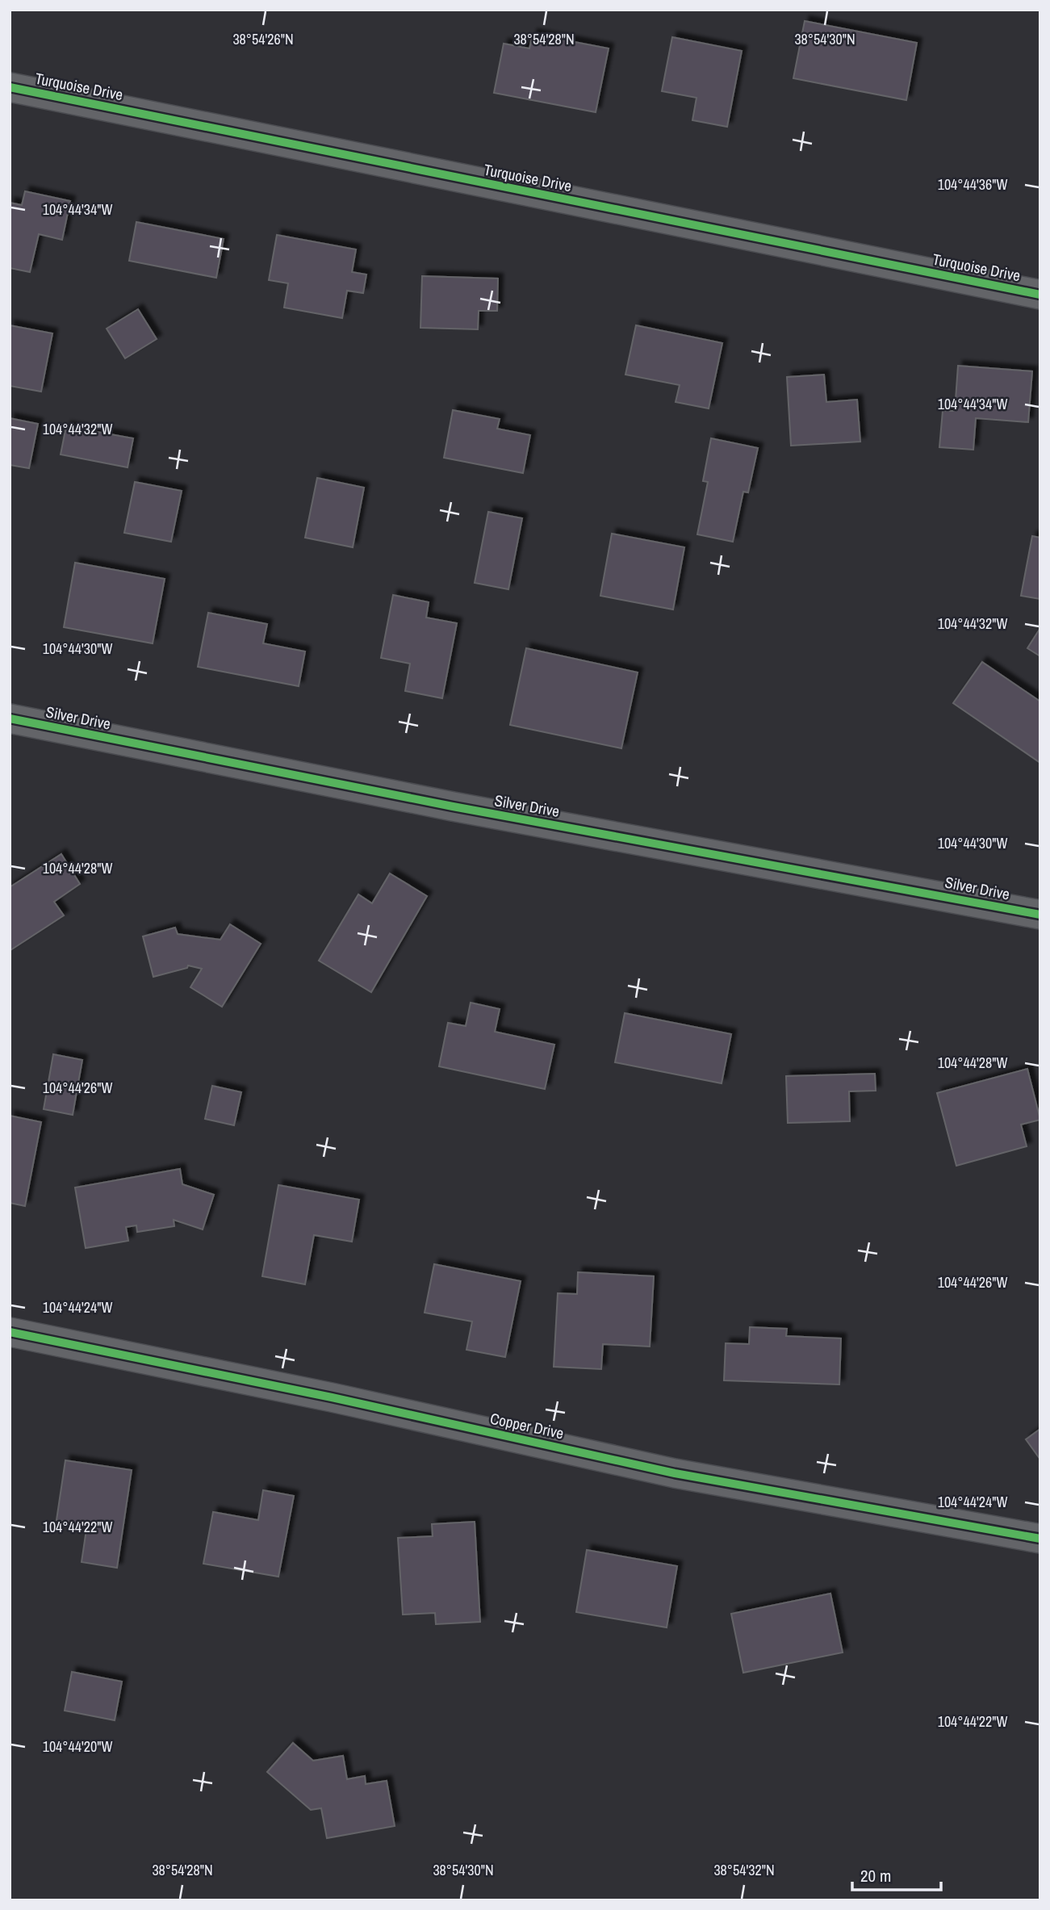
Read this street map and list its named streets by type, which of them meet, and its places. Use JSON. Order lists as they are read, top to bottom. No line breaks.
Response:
{"streets":{"street":["Turquoise Drive","Silver Drive","Copper Drive"]},"scale_bar":"20 m","coordinates":["38°54'26\"N","38°54'28\"N","38°54'30\"N","104°44'36\"W","104°44'34\"W","104°44'32\"W","104°44'30\"W","104°44'28\"W","104°44'26\"W","104°44'24\"W","104°44'22\"W","104°44'20\"W","38°54'32\"N"]}
